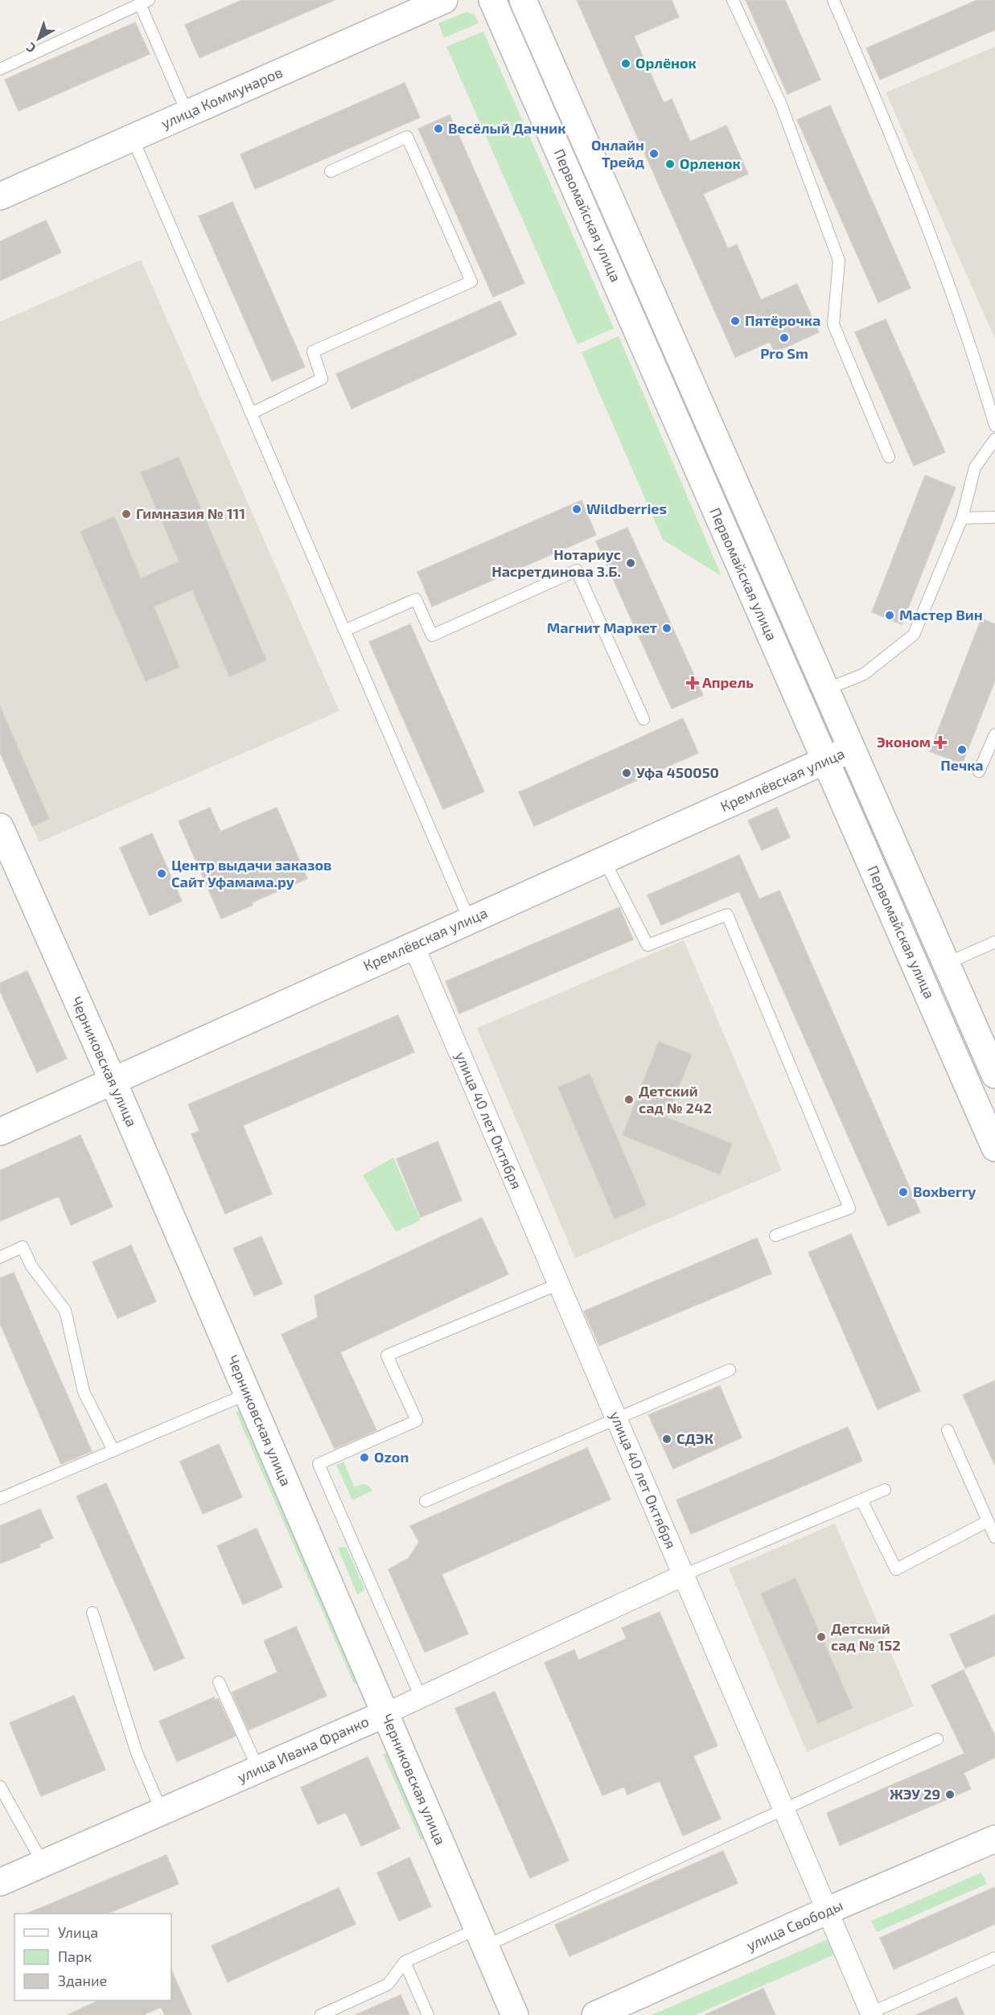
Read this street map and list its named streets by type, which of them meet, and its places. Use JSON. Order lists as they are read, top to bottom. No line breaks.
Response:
{"streets":{"street":["улица Коммунаров","Первомайская улица","Кремлёвская улица","Черниковская улица","улица 40 лет Октября","улица Ивана Франко","улица Свободы"]},"crossings":[["Первомайская улица","Кремлёвская улица"],["Кремлёвская улица","Черниковская улица"],["Кремлёвская улица","улица 40 лет Октября"],["Черниковская улица","улица Ивана Франко"],["улица 40 лет Октября","улица Ивана Франко"],["улица 40 лет Октября","улица Свободы"]],"places":{"other":["Орлёнок","Весёлый Дачник","Онлайн Трейд","Орленок","Пятёрочка","Pro Sm","Wildberries","Гимназия № 111","Нотариус Насретдинова З.Б.","Мастер Вин","Магнит Маркет","Печка","Уфа 450050","Центр выдачи заказов Сайт Уфамама.ру","Детский сад № 242","Boxberry","СДЭК","Ozon","Детский сад № 152","ЖЭУ 29"],"health":["Апрель","Эконом"]},"legend":["Улица","Парк","Здание"],"north":"bottom left"}
